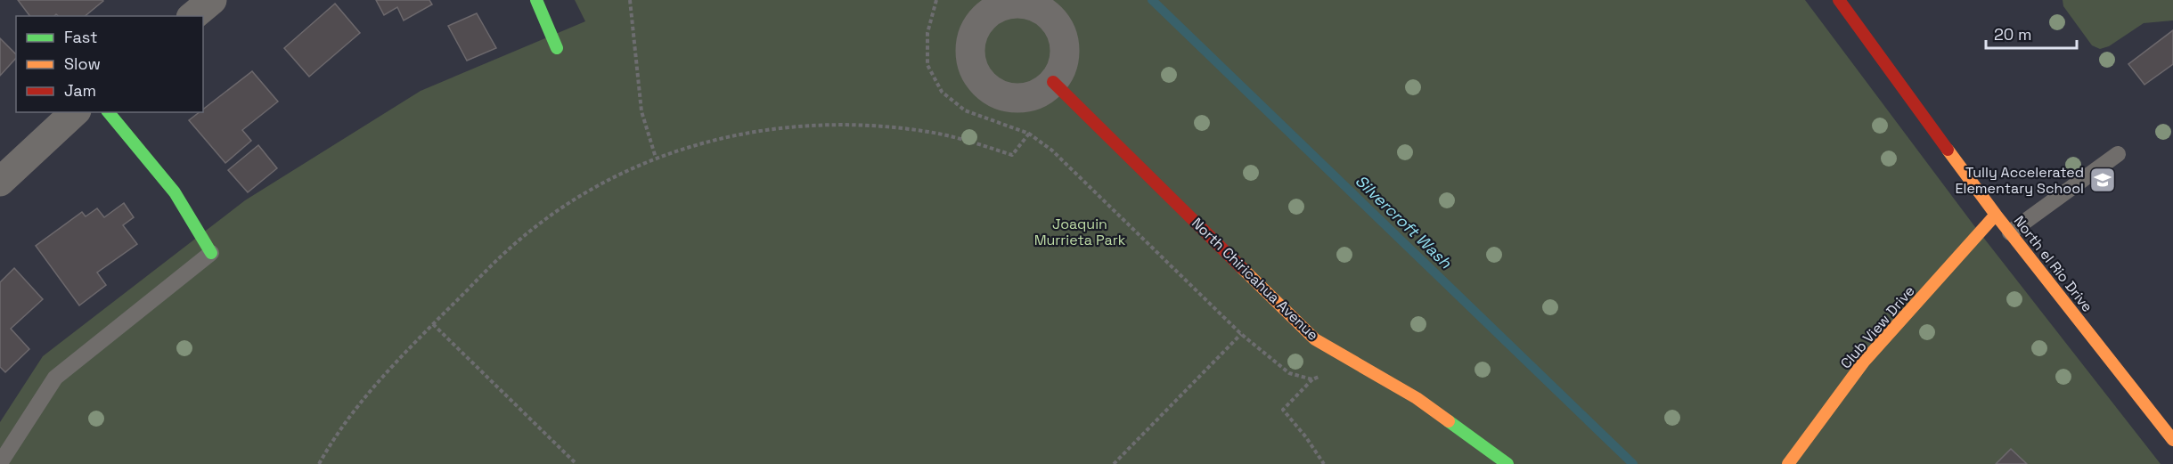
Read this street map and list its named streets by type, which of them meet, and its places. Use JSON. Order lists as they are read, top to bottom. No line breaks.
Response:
{"streets":{"street":["North el Rio Drive","North Chiricahua Avenue","Club View Drive"]},"crossings":[["North el Rio Drive","Club View Drive"]],"water":["Silvercroft Wash"],"parks":["Joaquin Murrieta Park"],"places":{"school or university":["Tully Accelerated Elementary School"]},"legend":["Fast","Slow","Jam"],"scale_bar":"20 m"}
